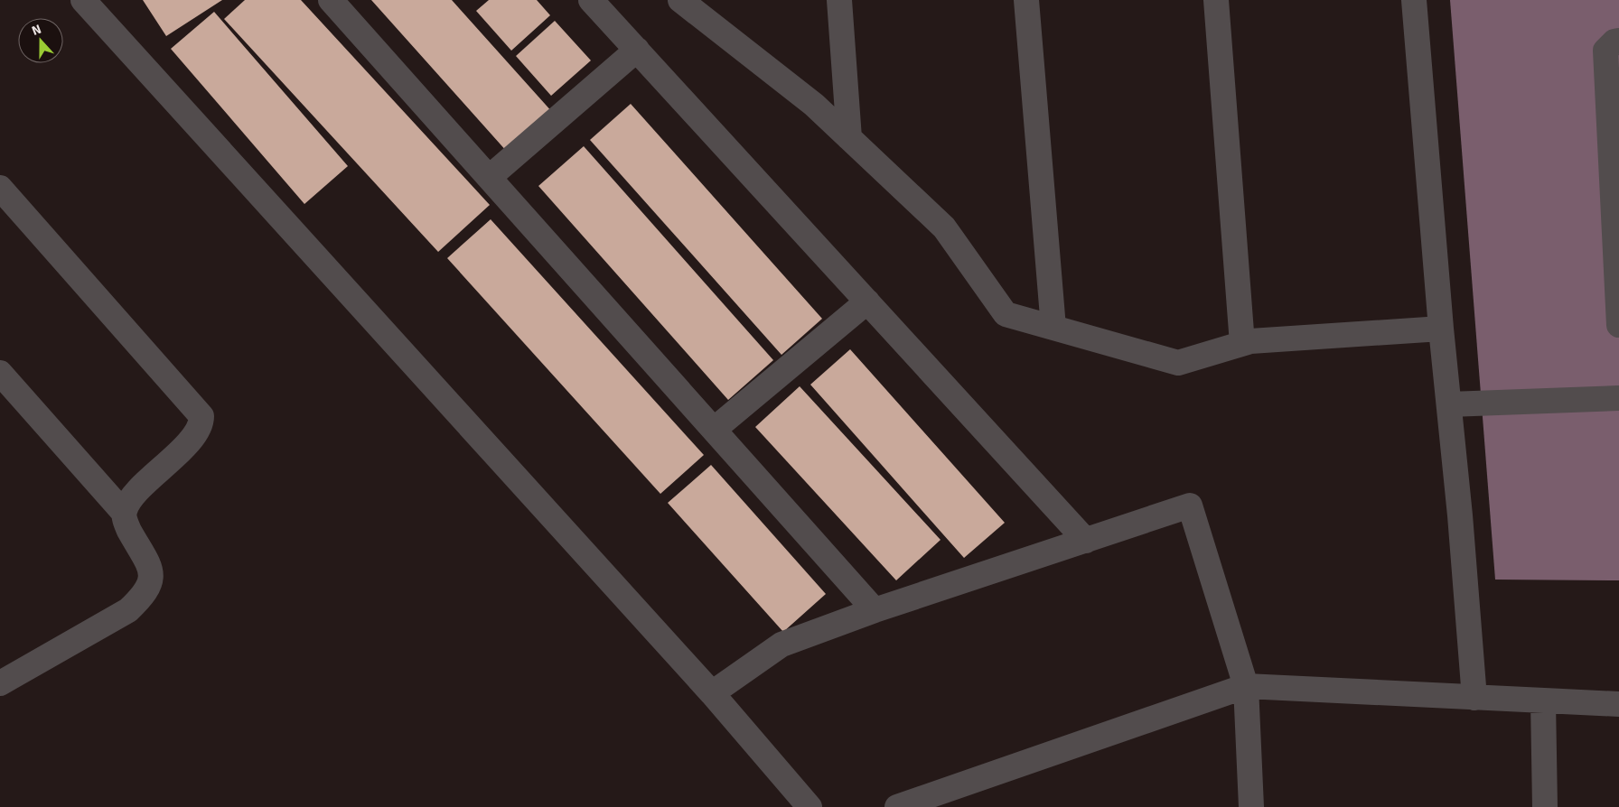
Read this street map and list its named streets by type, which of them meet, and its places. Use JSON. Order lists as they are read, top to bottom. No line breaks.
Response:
{"north":"top"}
